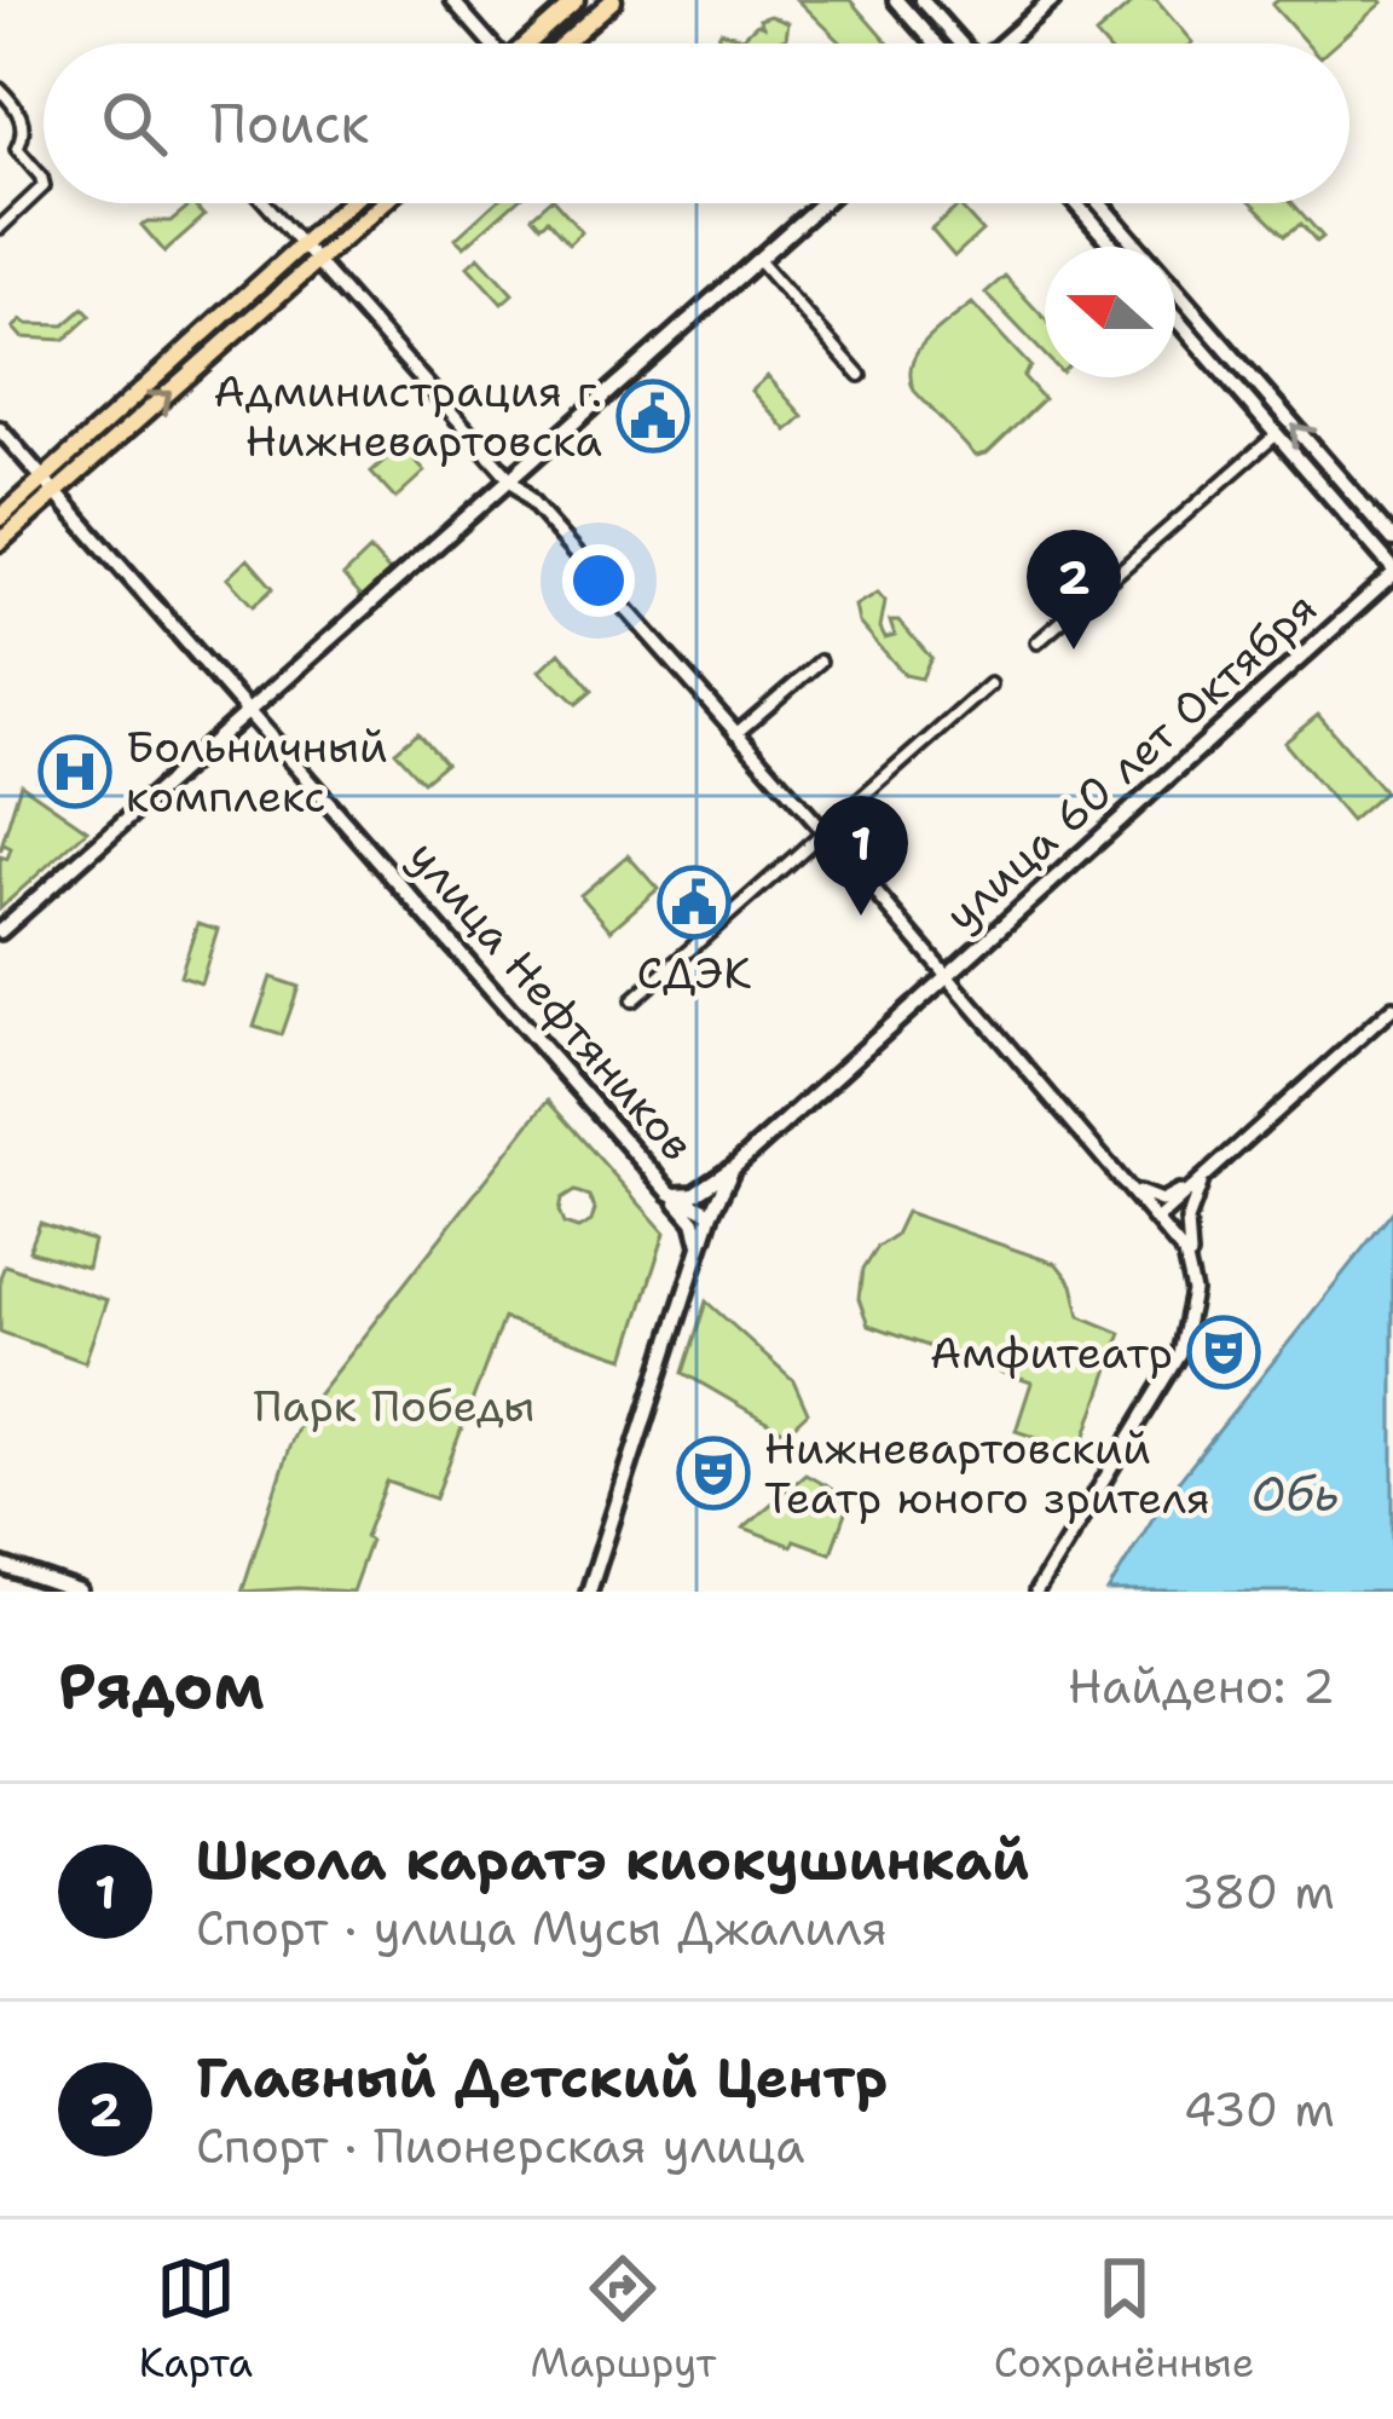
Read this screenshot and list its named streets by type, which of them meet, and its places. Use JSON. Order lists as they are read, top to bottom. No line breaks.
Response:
{"streets":{"main road":["улица 60 лет Октября","улица Нефтяников"]},"crossings":[["улица 60 лет Октября","улица Нефтяников"]],"water":["Обь"],"parks":["Парк Победы"],"places":{"public building":["Администрация г. Нижневартовска","СДЭК"],"hospital":["Больничный комплекс"],"theatre":["Амфитеатр","Нижневартовский Театр юного зрителя"]},"north":"left","page":{"search":"Поиск","pins":["2","1"],"heading":["Рядом","Найдено: 2"],"list":[{"mark":"1","name":"Школа каратэ киокушинкай","note":"Спорт · улица Мусы Джалиля","value":"380 m"},{"mark":"2","name":"Главный Детский Центр","note":"Спорт · Пионерская улица","value":"430 m"}],"nav":["Карта","Маршрут","Сохранённые"]}}
